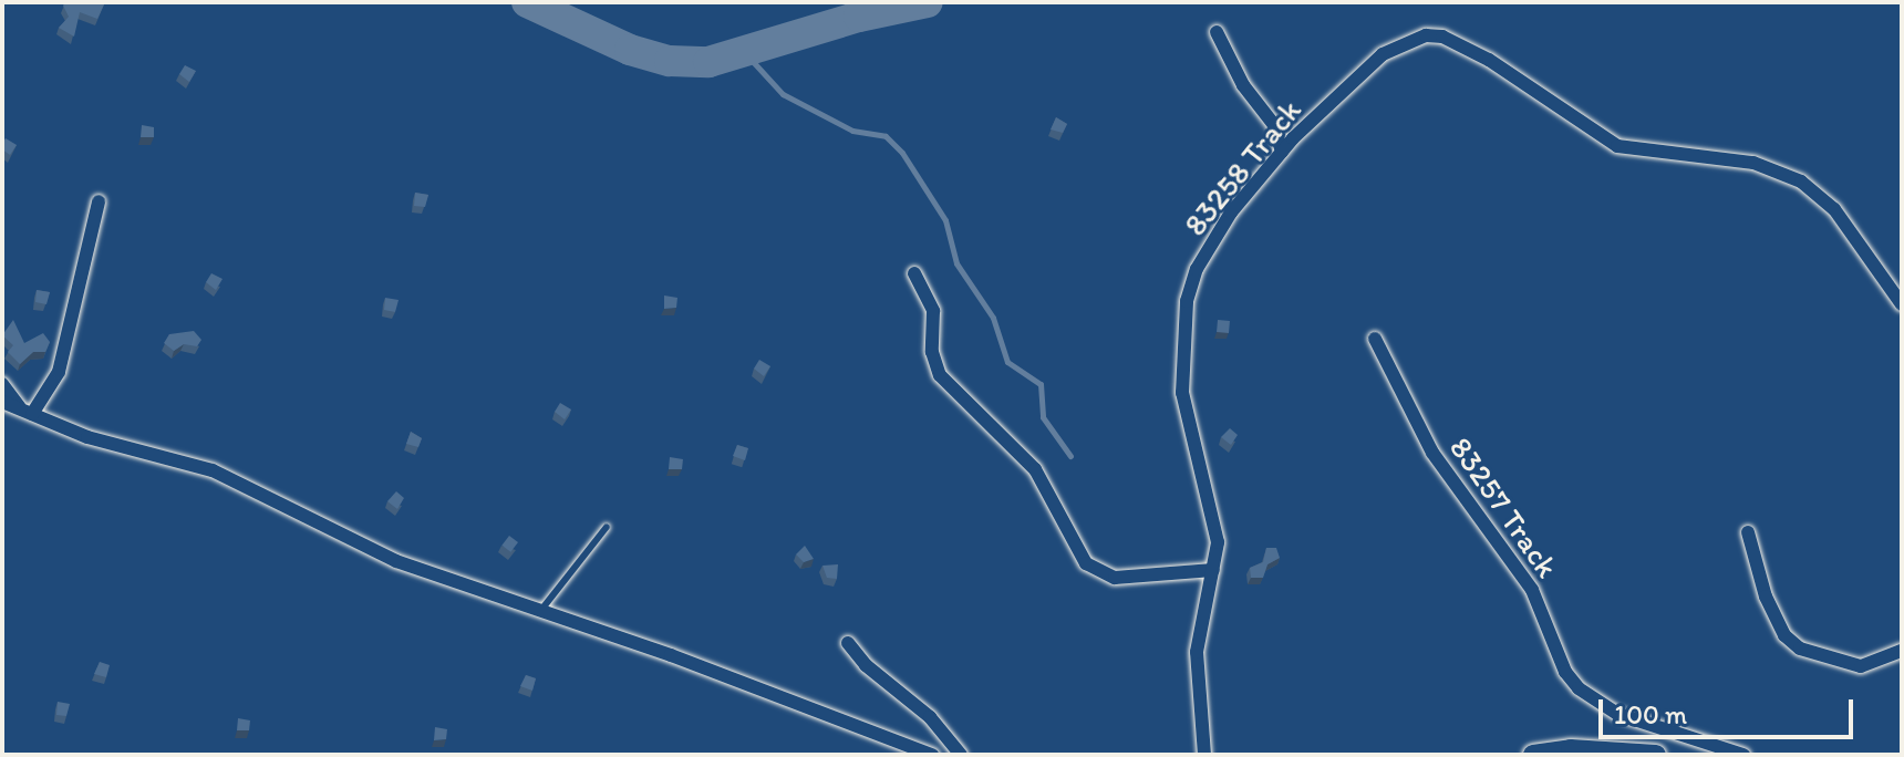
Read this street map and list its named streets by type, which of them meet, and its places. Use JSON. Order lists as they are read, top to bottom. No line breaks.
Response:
{"streets":{"street":["83258 Track","83257 Track"]},"scale_bar":"100 m"}
